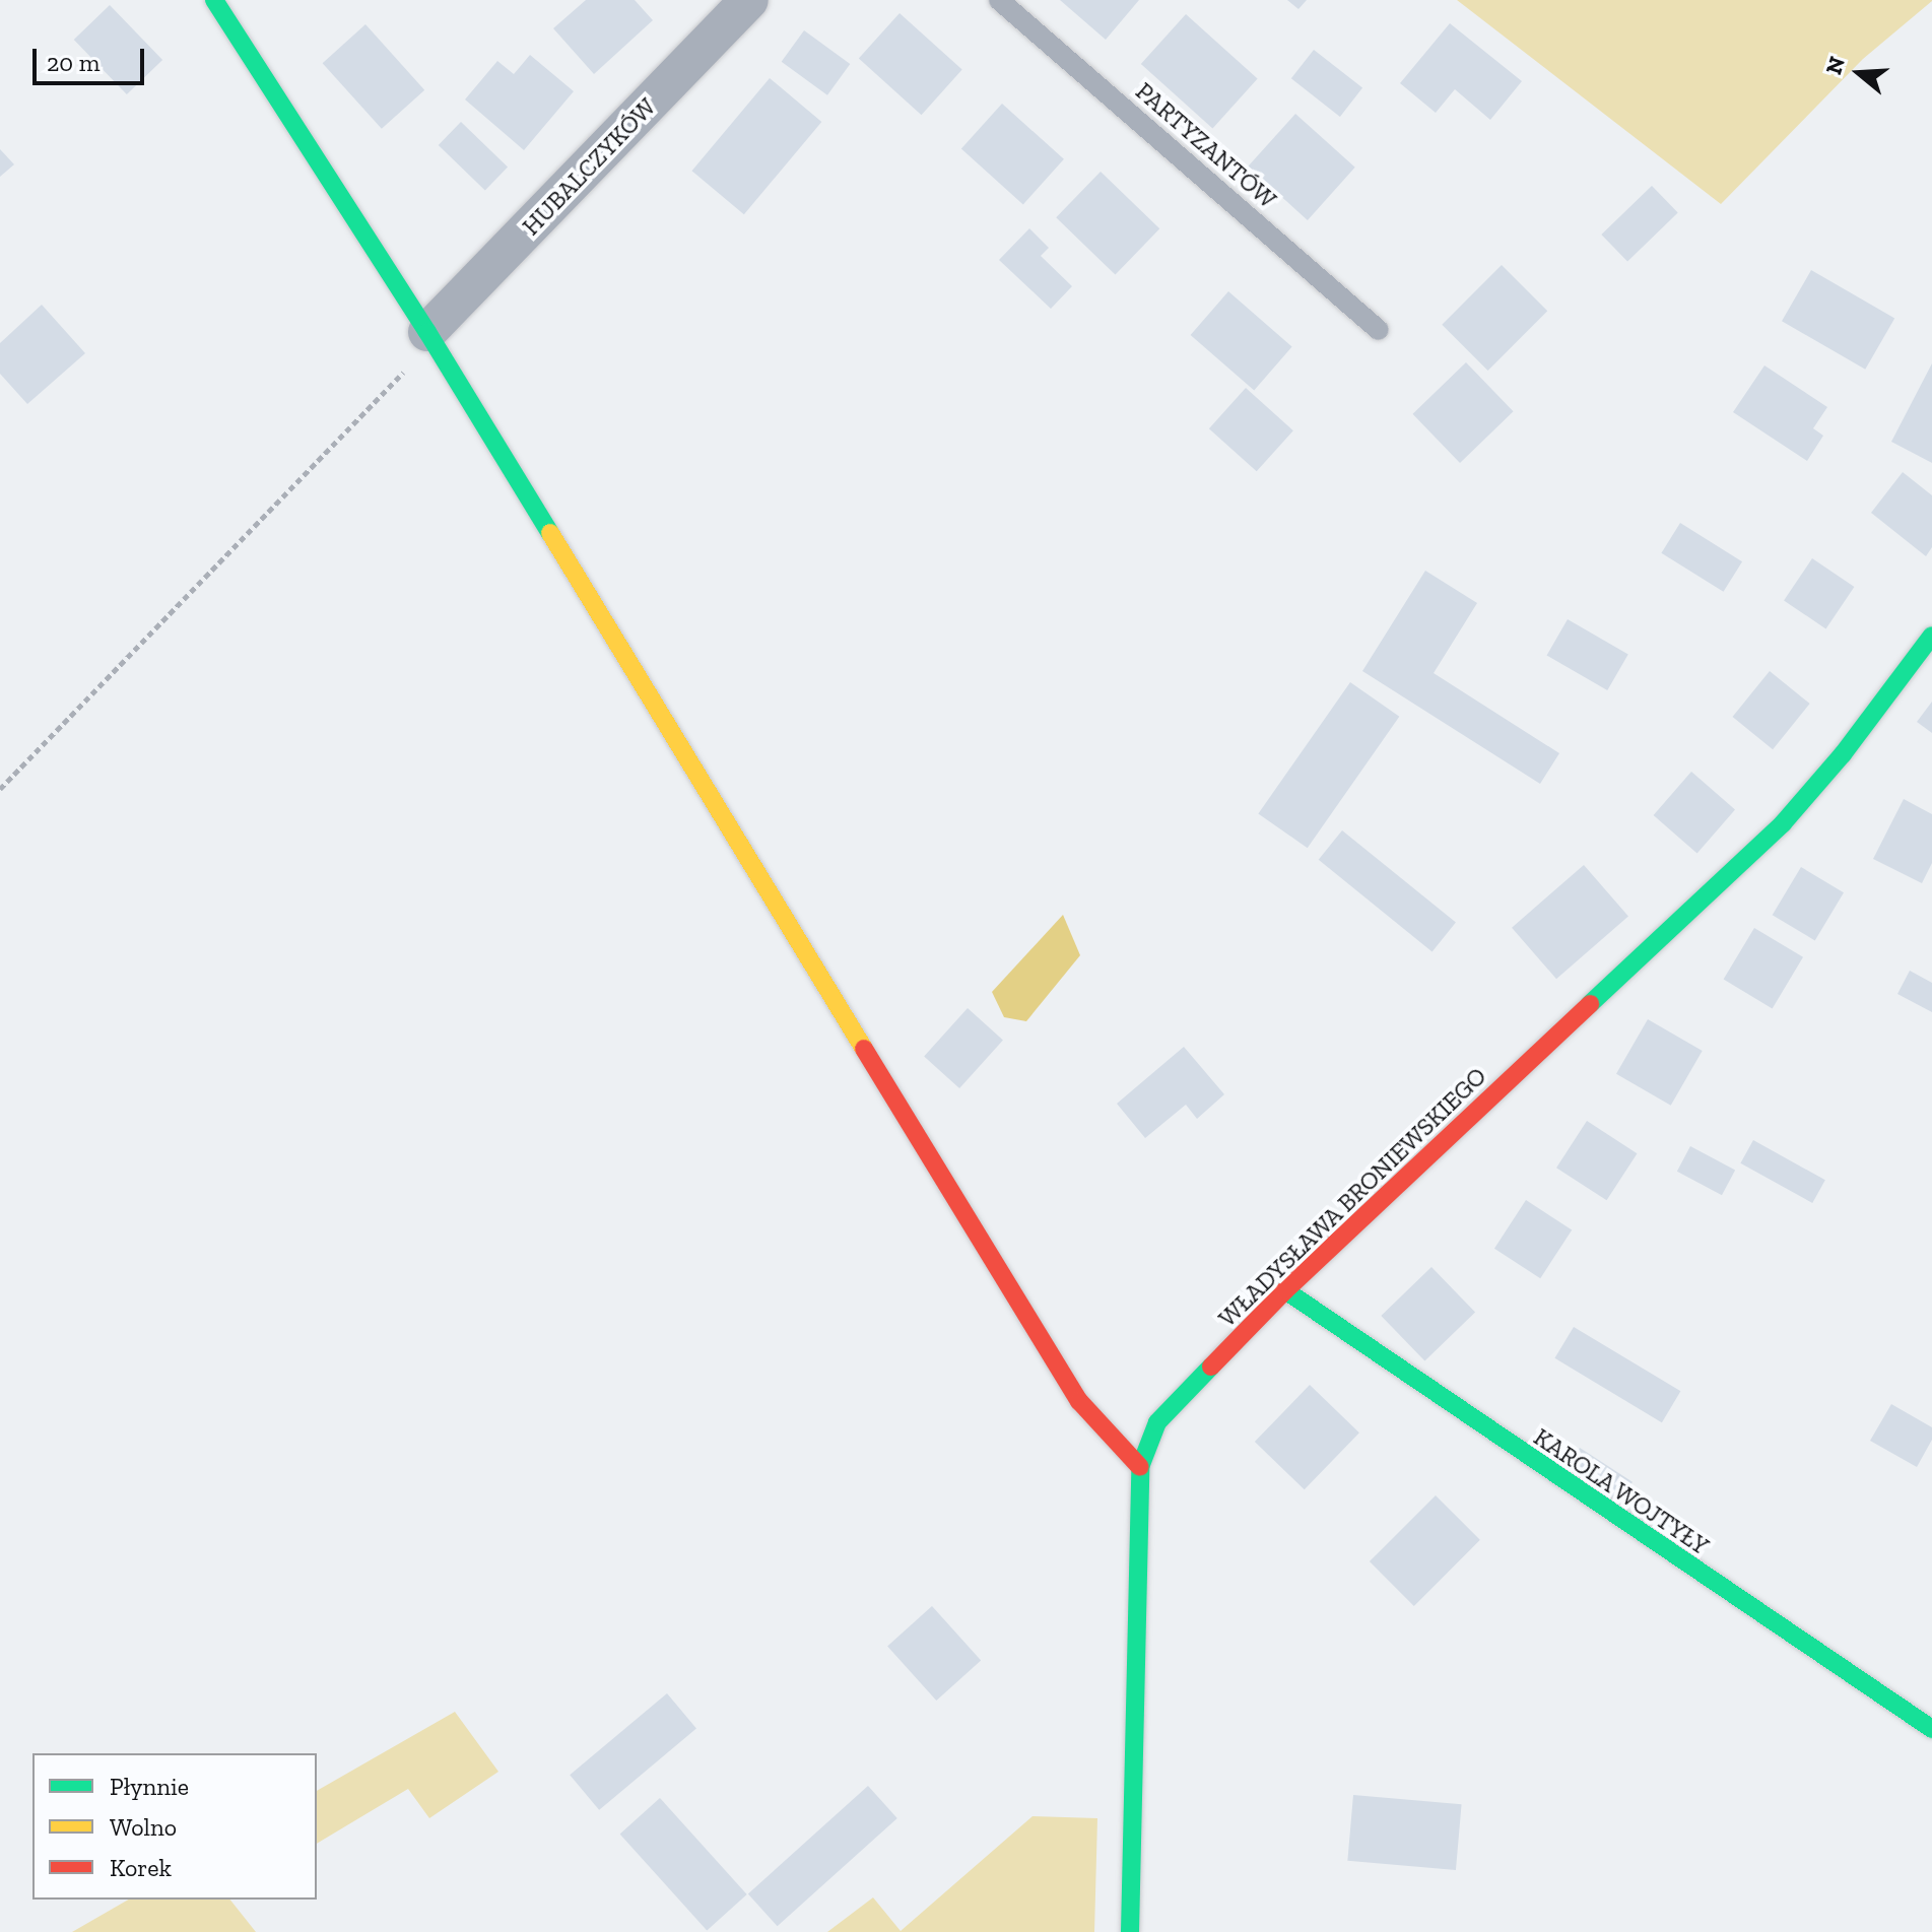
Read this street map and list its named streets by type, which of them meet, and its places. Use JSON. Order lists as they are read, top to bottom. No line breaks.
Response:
{"streets":{"street":["HUBALCZYKÓW","WŁADYSŁAWA BRONIEWSKIEGO","KAROLA WOJTYŁY"],"lane":["PARTYZANTÓW"]},"crossings":[["WŁADYSŁAWA BRONIEWSKIEGO","KAROLA WOJTYŁY"]],"legend":["Płynnie","Wolno","Korek"],"scale_bar":"20 m","north":"left"}
